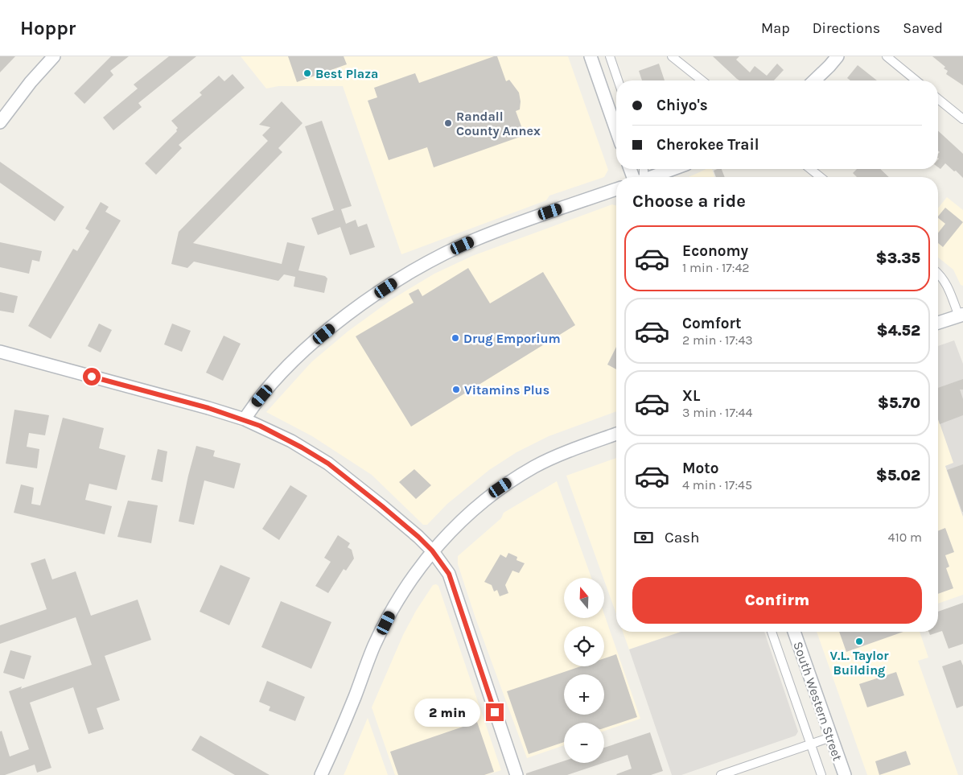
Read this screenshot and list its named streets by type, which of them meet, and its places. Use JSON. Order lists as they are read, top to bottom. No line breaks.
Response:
{"streets":{"main road":["South Western Street"]},"places":["Best Plaza","Randall County Annex","Drug Emporium","Vitamins Plus","V.L. Taylor Building"],"north":"top","page":{"header":"Hoppr","nav":["Map","Directions","Saved"],"banner":["Chiyo's","Cherokee Trail"],"heading":"Choose a ride","list":[{"name":"Economy","note":"1 min · 17:42","value":"$3.35"},{"name":"Comfort","note":"2 min · 17:43","value":"$4.52"},{"name":"XL","note":"3 min · 17:44","value":"$5.70"},{"name":"Moto","note":"4 min · 17:45","value":"$5.02"}],"pay":["Cash","410 m"],"buttons":"Confirm","map_buttons":["+","−"],"bubble":"2 min"}}
